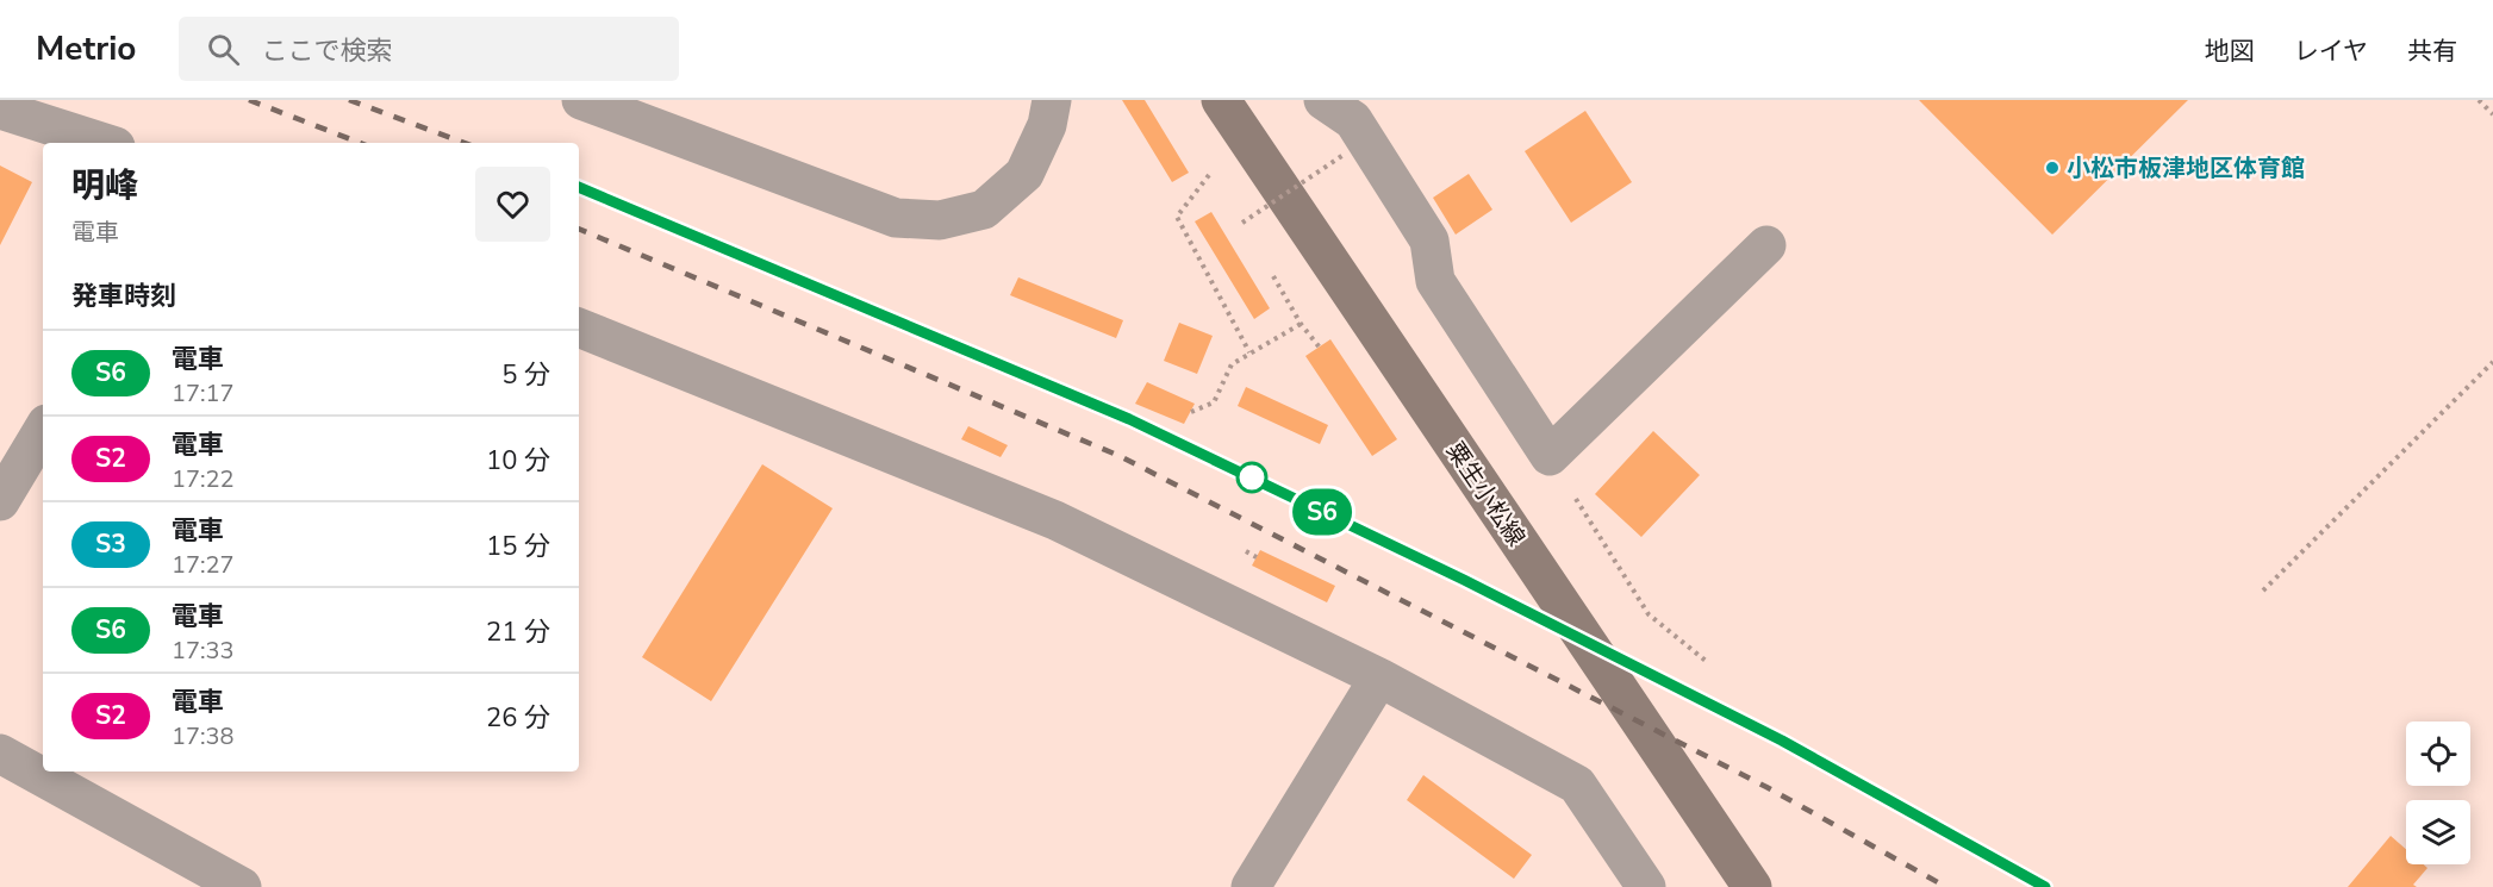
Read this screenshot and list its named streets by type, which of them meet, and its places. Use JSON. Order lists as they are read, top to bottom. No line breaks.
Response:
{"streets":{"main road":["粟生小松線"]},"places":["小松市板津地区体育館"],"page":{"header":"Metrio","search":"ここで検索","nav":["地図","レイヤ","共有"],"on_map":"S6","heading":[["明峰","電車"],"発車時刻"],"list":[{"mark":"S6","name":"電車","note":"17:17","value":"5 分"},{"mark":"S2","name":"電車","note":"17:22","value":"10 分"},{"mark":"S3","name":"電車","note":"17:27","value":"15 分"},{"mark":"S6","name":"電車","note":"17:33","value":"21 分"},{"mark":"S2","name":"電車","note":"17:38","value":"26 分"}]}}
